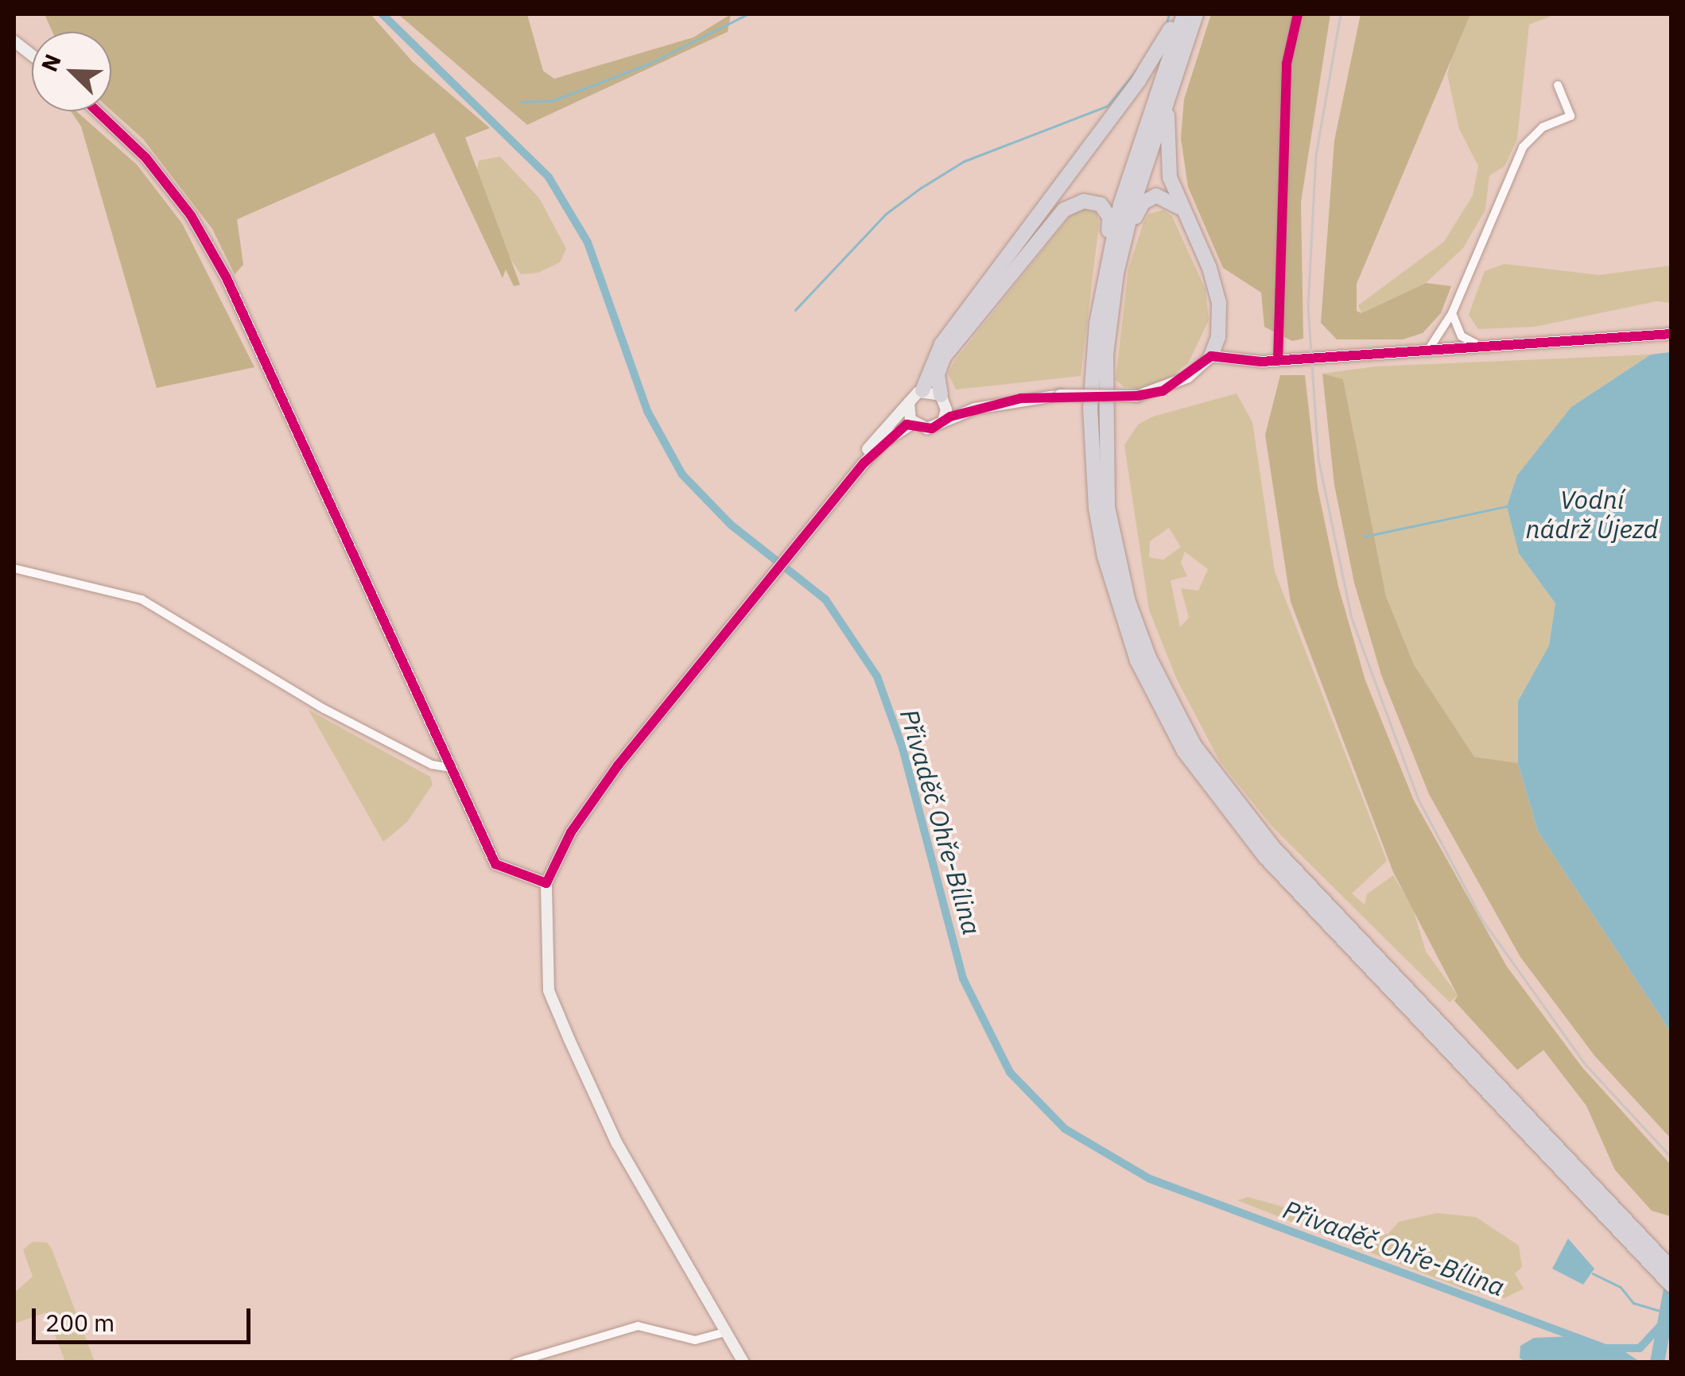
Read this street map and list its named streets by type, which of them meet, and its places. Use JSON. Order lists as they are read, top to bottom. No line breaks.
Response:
{"water":["Vodní nádrž Újezd","Přivaděč Ohře-Bílina"],"scale_bar":"200 m","north":"top left"}
